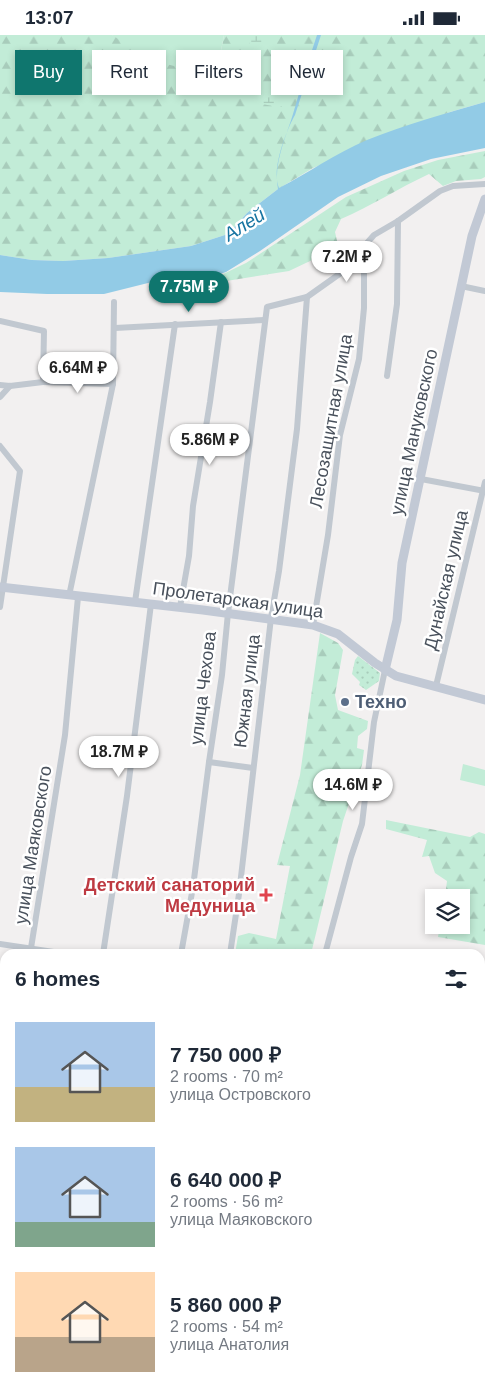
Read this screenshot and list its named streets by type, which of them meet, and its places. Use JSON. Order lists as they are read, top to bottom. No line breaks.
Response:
{"streets":{"street":["Лесозащитная улица","улица Мануковского","Дунайская улица","Пролетарская улица","улица Чехова","Южная улица","улица Маяковского"]},"crossings":[["Лесозащитная улица","Пролетарская улица"],["улица Мануковского","Пролетарская улица"],["Дунайская улица","Пролетарская улица"],["Пролетарская улица","улица Чехова"],["Пролетарская улица","Южная улица"],["Пролетарская улица","улица Маяковского"],["улица Чехова","Южная улица"]],"water":["Алей"],"places":{"other":["Техно"],"health":["Детский санаторий Медуница"]},"page":{"status":"13:07","chip":["Buy","Rent","Filters","New"],"price":["7.2M ₽","7.75M ₽","6.64M ₽","5.86M ₽","18.7M ₽","14.6M ₽"],"heading":"6 homes","list":[{"name":"7 750 000 ₽","note":"2 rooms · 70 m² · улица Островского"},{"name":"6 640 000 ₽","note":"2 rooms · 56 m² · улица Маяковского"},{"name":"5 860 000 ₽","note":"2 rooms · 54 m² · улица Анатолия"}]}}
